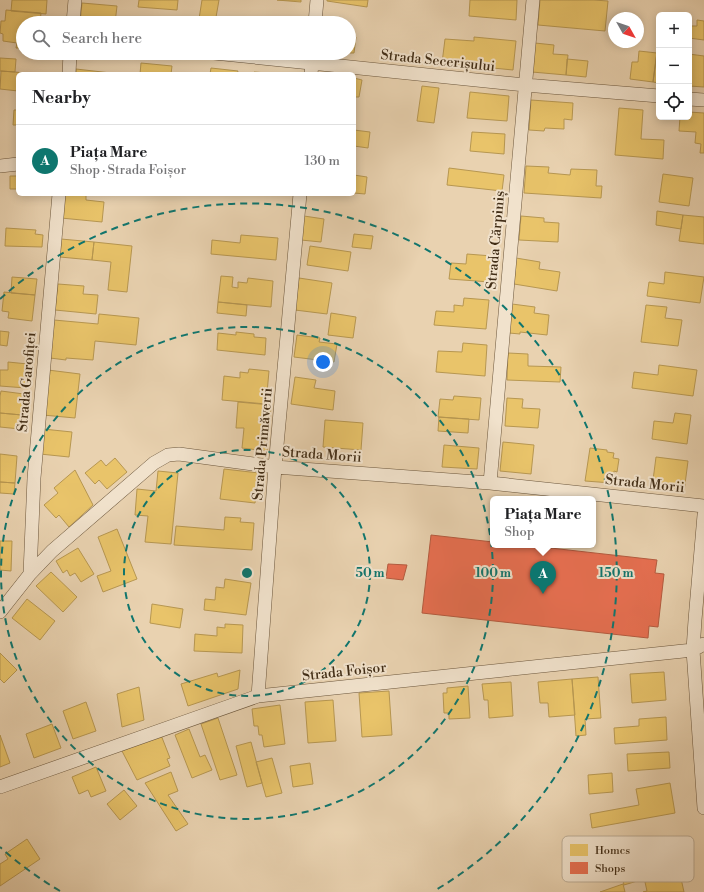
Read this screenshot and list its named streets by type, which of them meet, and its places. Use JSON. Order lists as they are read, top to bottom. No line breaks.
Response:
{"streets":{"street":["Strada Secerișului","Strada Cărpiniș","Strada Garofiței","Strada Primăverii","Strada Morii","Strada Foișor"]},"crossings":[["Strada Secerișului","Strada Cărpiniș"],["Strada Cărpiniș","Strada Morii"],["Strada Garofiței","Strada Morii"],["Strada Primăverii","Strada Morii"],["Strada Primăverii","Strada Foișor"]],"legend":["Homes","Shops"],"north":"bottom right","page":{"map_buttons":["+","−"],"search":"Search here","heading":"Nearby","list":[{"mark":"A","name":"Piața Mare","note":"Shop · Strada Foișor","value":"130 m"}],"popup":["Piața Mare","Shop"],"pins":"A"},"rings":["50 m","100 m","150 m"]}
